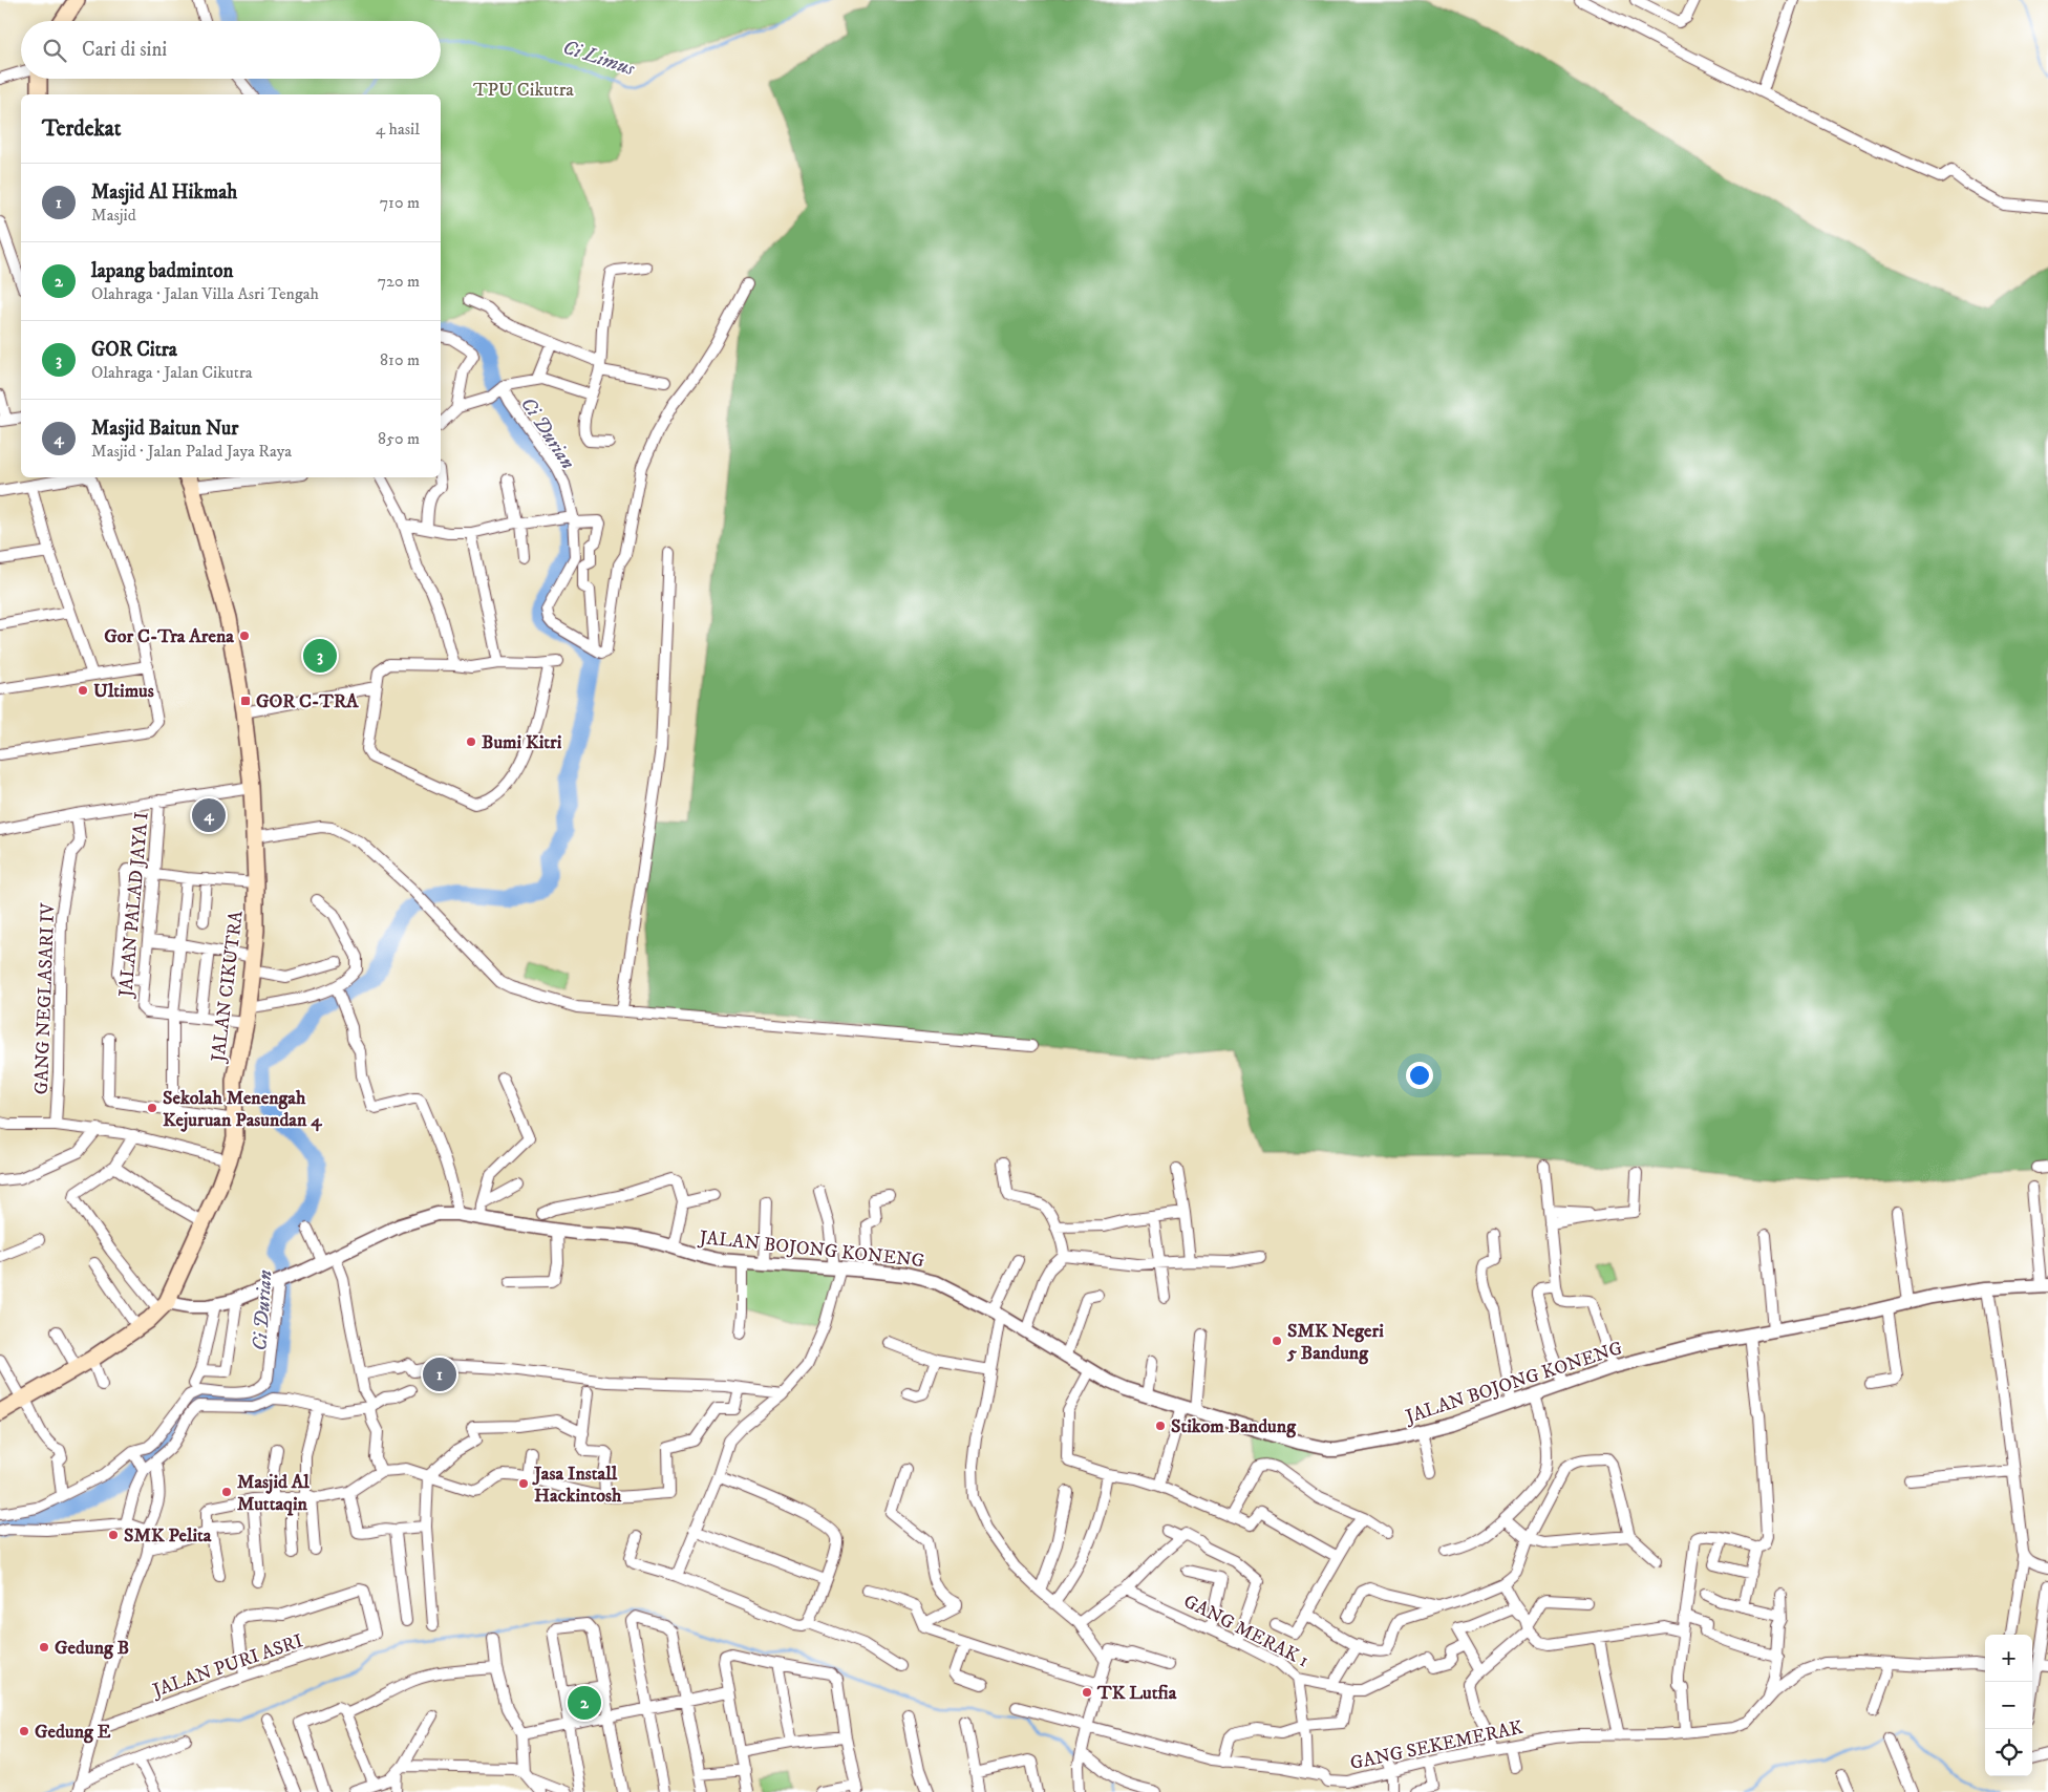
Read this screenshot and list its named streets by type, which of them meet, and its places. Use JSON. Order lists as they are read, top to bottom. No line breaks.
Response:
{"streets":{"main road":["JALAN CIKUTRA"],"street":["JALAN PALAD JAYA I","GANG NEGLASARI IV","JALAN BOJONG KONENG","GANG MERAK 1","JALAN PURI ASRI","GANG SEKEMERAK"]},"crossings":[["JALAN CIKUTRA","JALAN BOJONG KONENG"]],"water":["Ci Limus","Ci Durian"],"parks":["TPU Cikutra"],"places":{"other":["Gor C-Tra Arena","Ultimus","Bumi Kitri","Sekolah Menengah Kejuruan Pasundan 4","SMK Negeri 5 Bandung","Stikom Bandung","Jasa Install Hackintosh","Masjid Al Muttaqin","SMK Pelita","Gedung B","TK Lutfia","Gedung E"],"transit":["GOR C-TRA"]},"page":{"search":"Cari di sini","heading":["Terdekat","4 hasil"],"list":[{"mark":"1","name":"Masjid Al Hikmah","note":"Masjid","value":"710 m"},{"mark":"2","name":"lapang badminton","note":"Olahraga · Jalan Villa Asri Tengah","value":"720 m"},{"mark":"3","name":"GOR Citra","note":"Olahraga · Jalan Cikutra","value":"810 m"},{"mark":"4","name":"Masjid Baitun Nur","note":"Masjid · Jalan Palad Jaya Raya","value":"850 m"}],"pins":["3","4","1","2"],"map_buttons":["+","−"]}}
